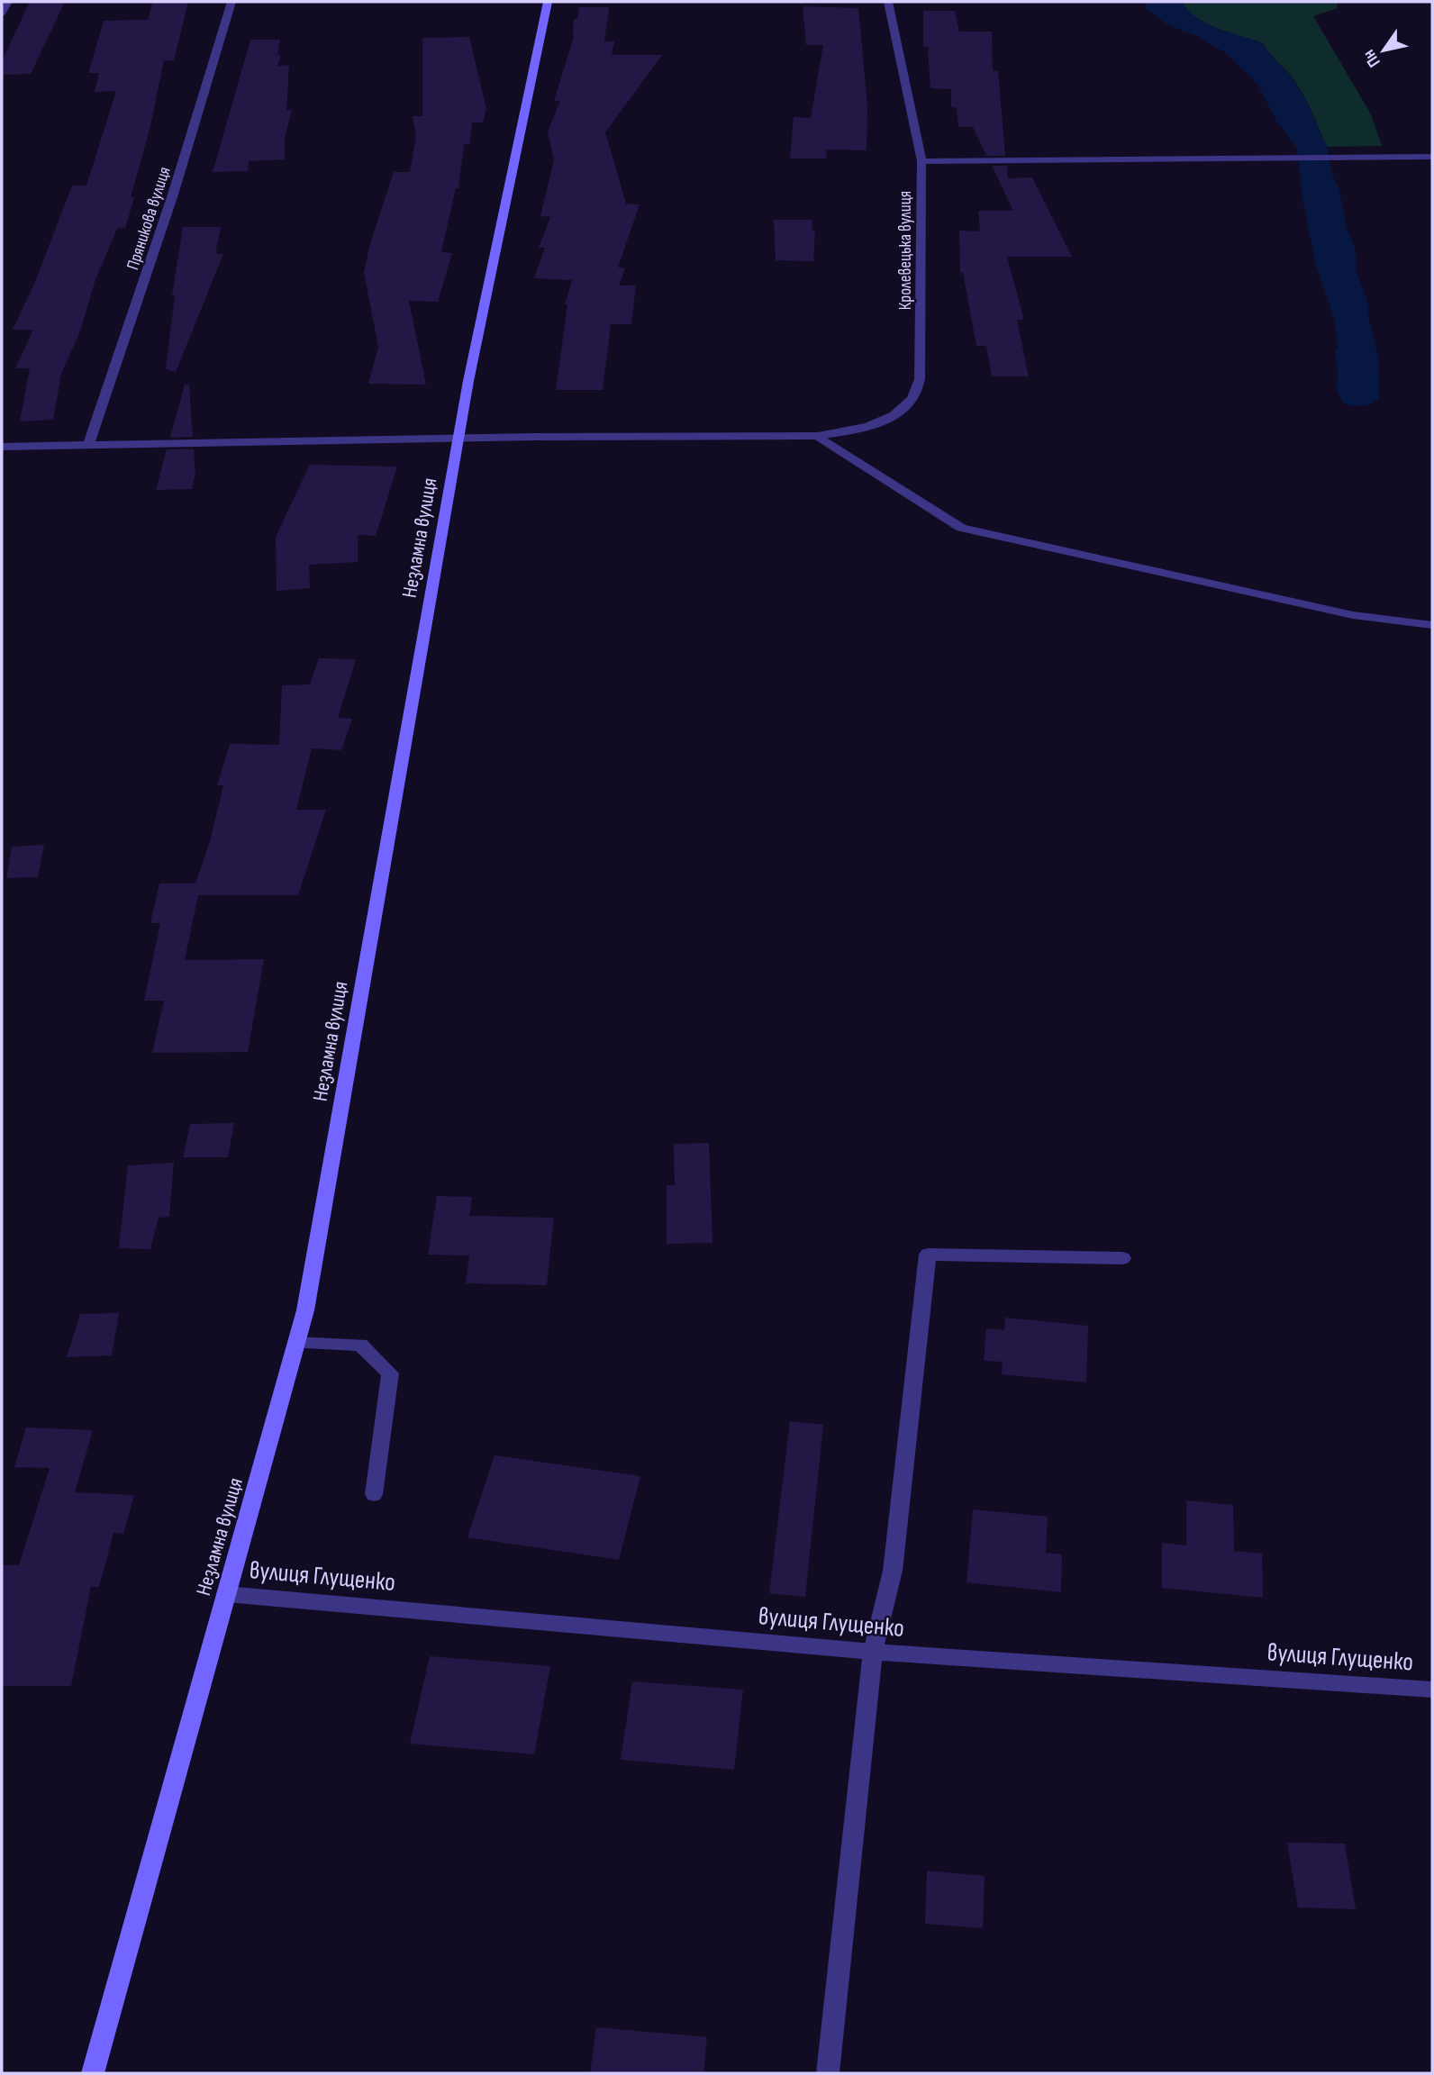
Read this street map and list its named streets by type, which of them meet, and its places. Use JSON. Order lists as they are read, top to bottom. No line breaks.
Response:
{"streets":{"street":["Пряникова вулиця","Кролевецька вулиця","Незламна вулиця","вулиця Глущенко"]},"crossings":[["Пряникова вулиця","Кролевецька вулиця"],["Кролевецька вулиця","Незламна вулиця"],["Незламна вулиця","вулиця Глущенко"]],"north":"bottom left"}
